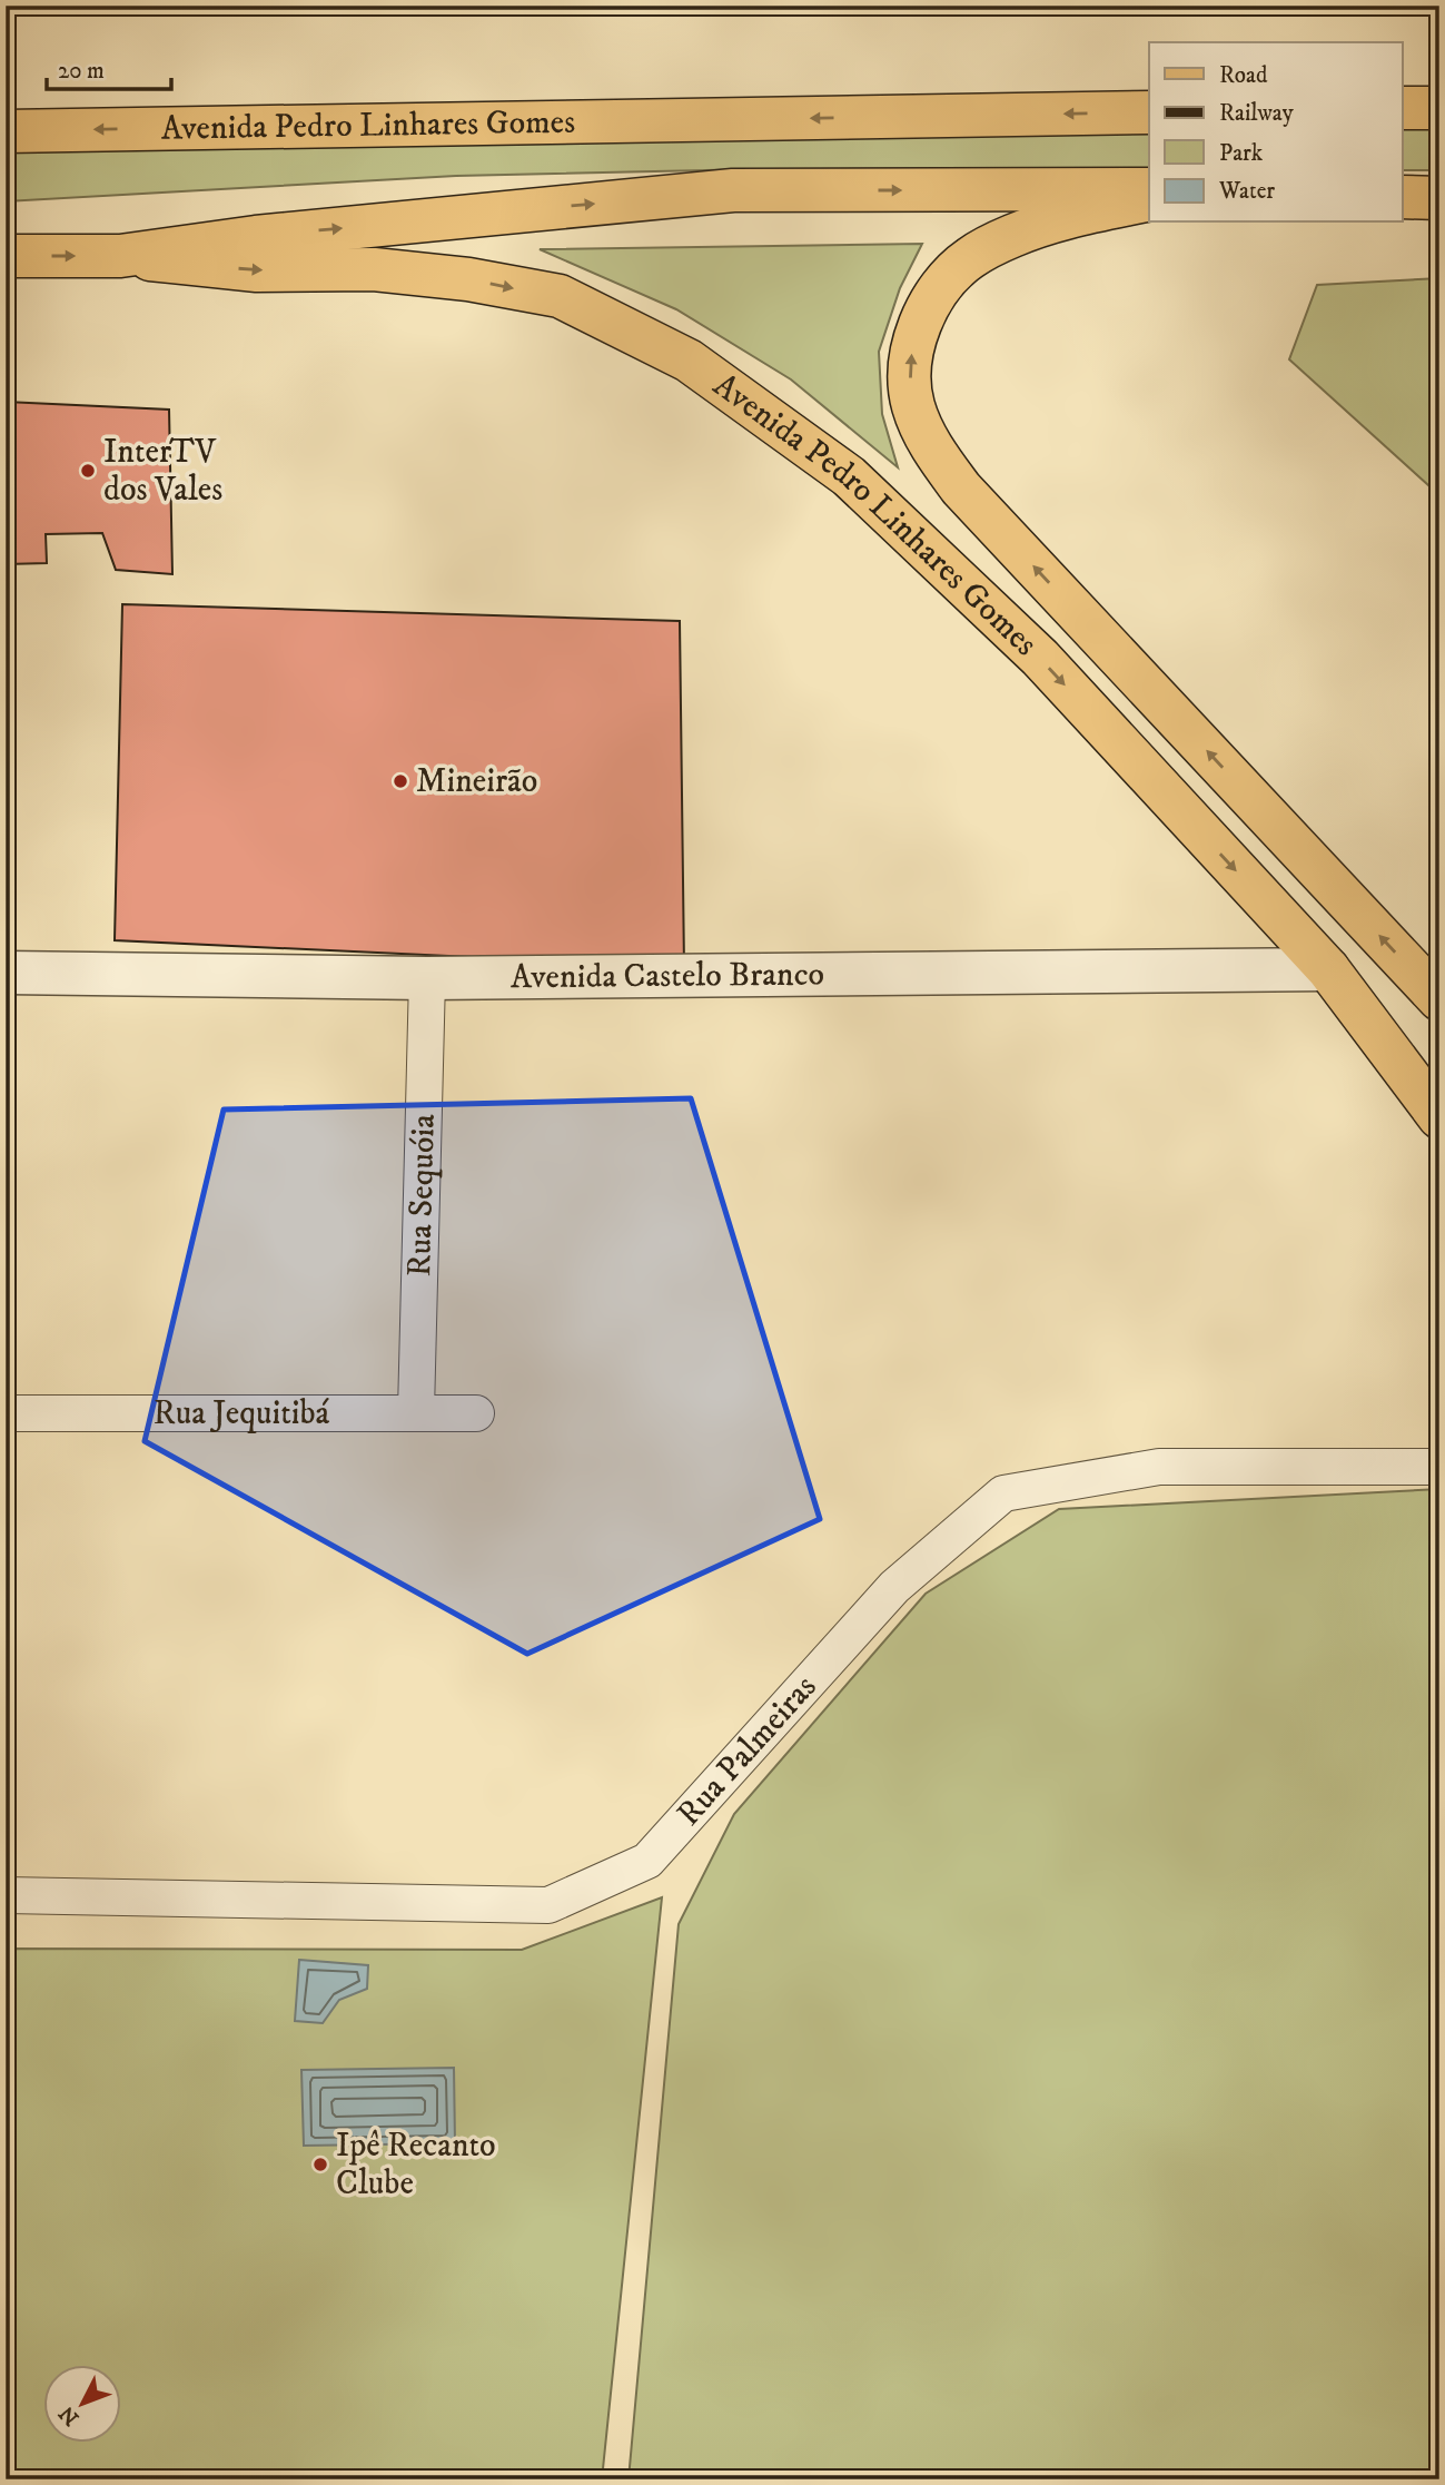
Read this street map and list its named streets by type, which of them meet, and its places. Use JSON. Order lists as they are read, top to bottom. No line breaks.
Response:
{"streets":{"main road":["Avenida Pedro Linhares Gomes"],"street":["Avenida Castelo Branco","Rua Sequóia","Rua Jequitibá","Rua Palmeiras"]},"crossings":[["Avenida Pedro Linhares Gomes","Avenida Castelo Branco"],["Avenida Castelo Branco","Rua Sequóia"],["Rua Sequóia","Rua Jequitibá"]],"places":["InterTV dos Vales","Mineirão","Ipê Recanto Clube"],"legend":["Road","Railway","Park","Water"],"scale_bar":"20 m","north":"bottom left"}
